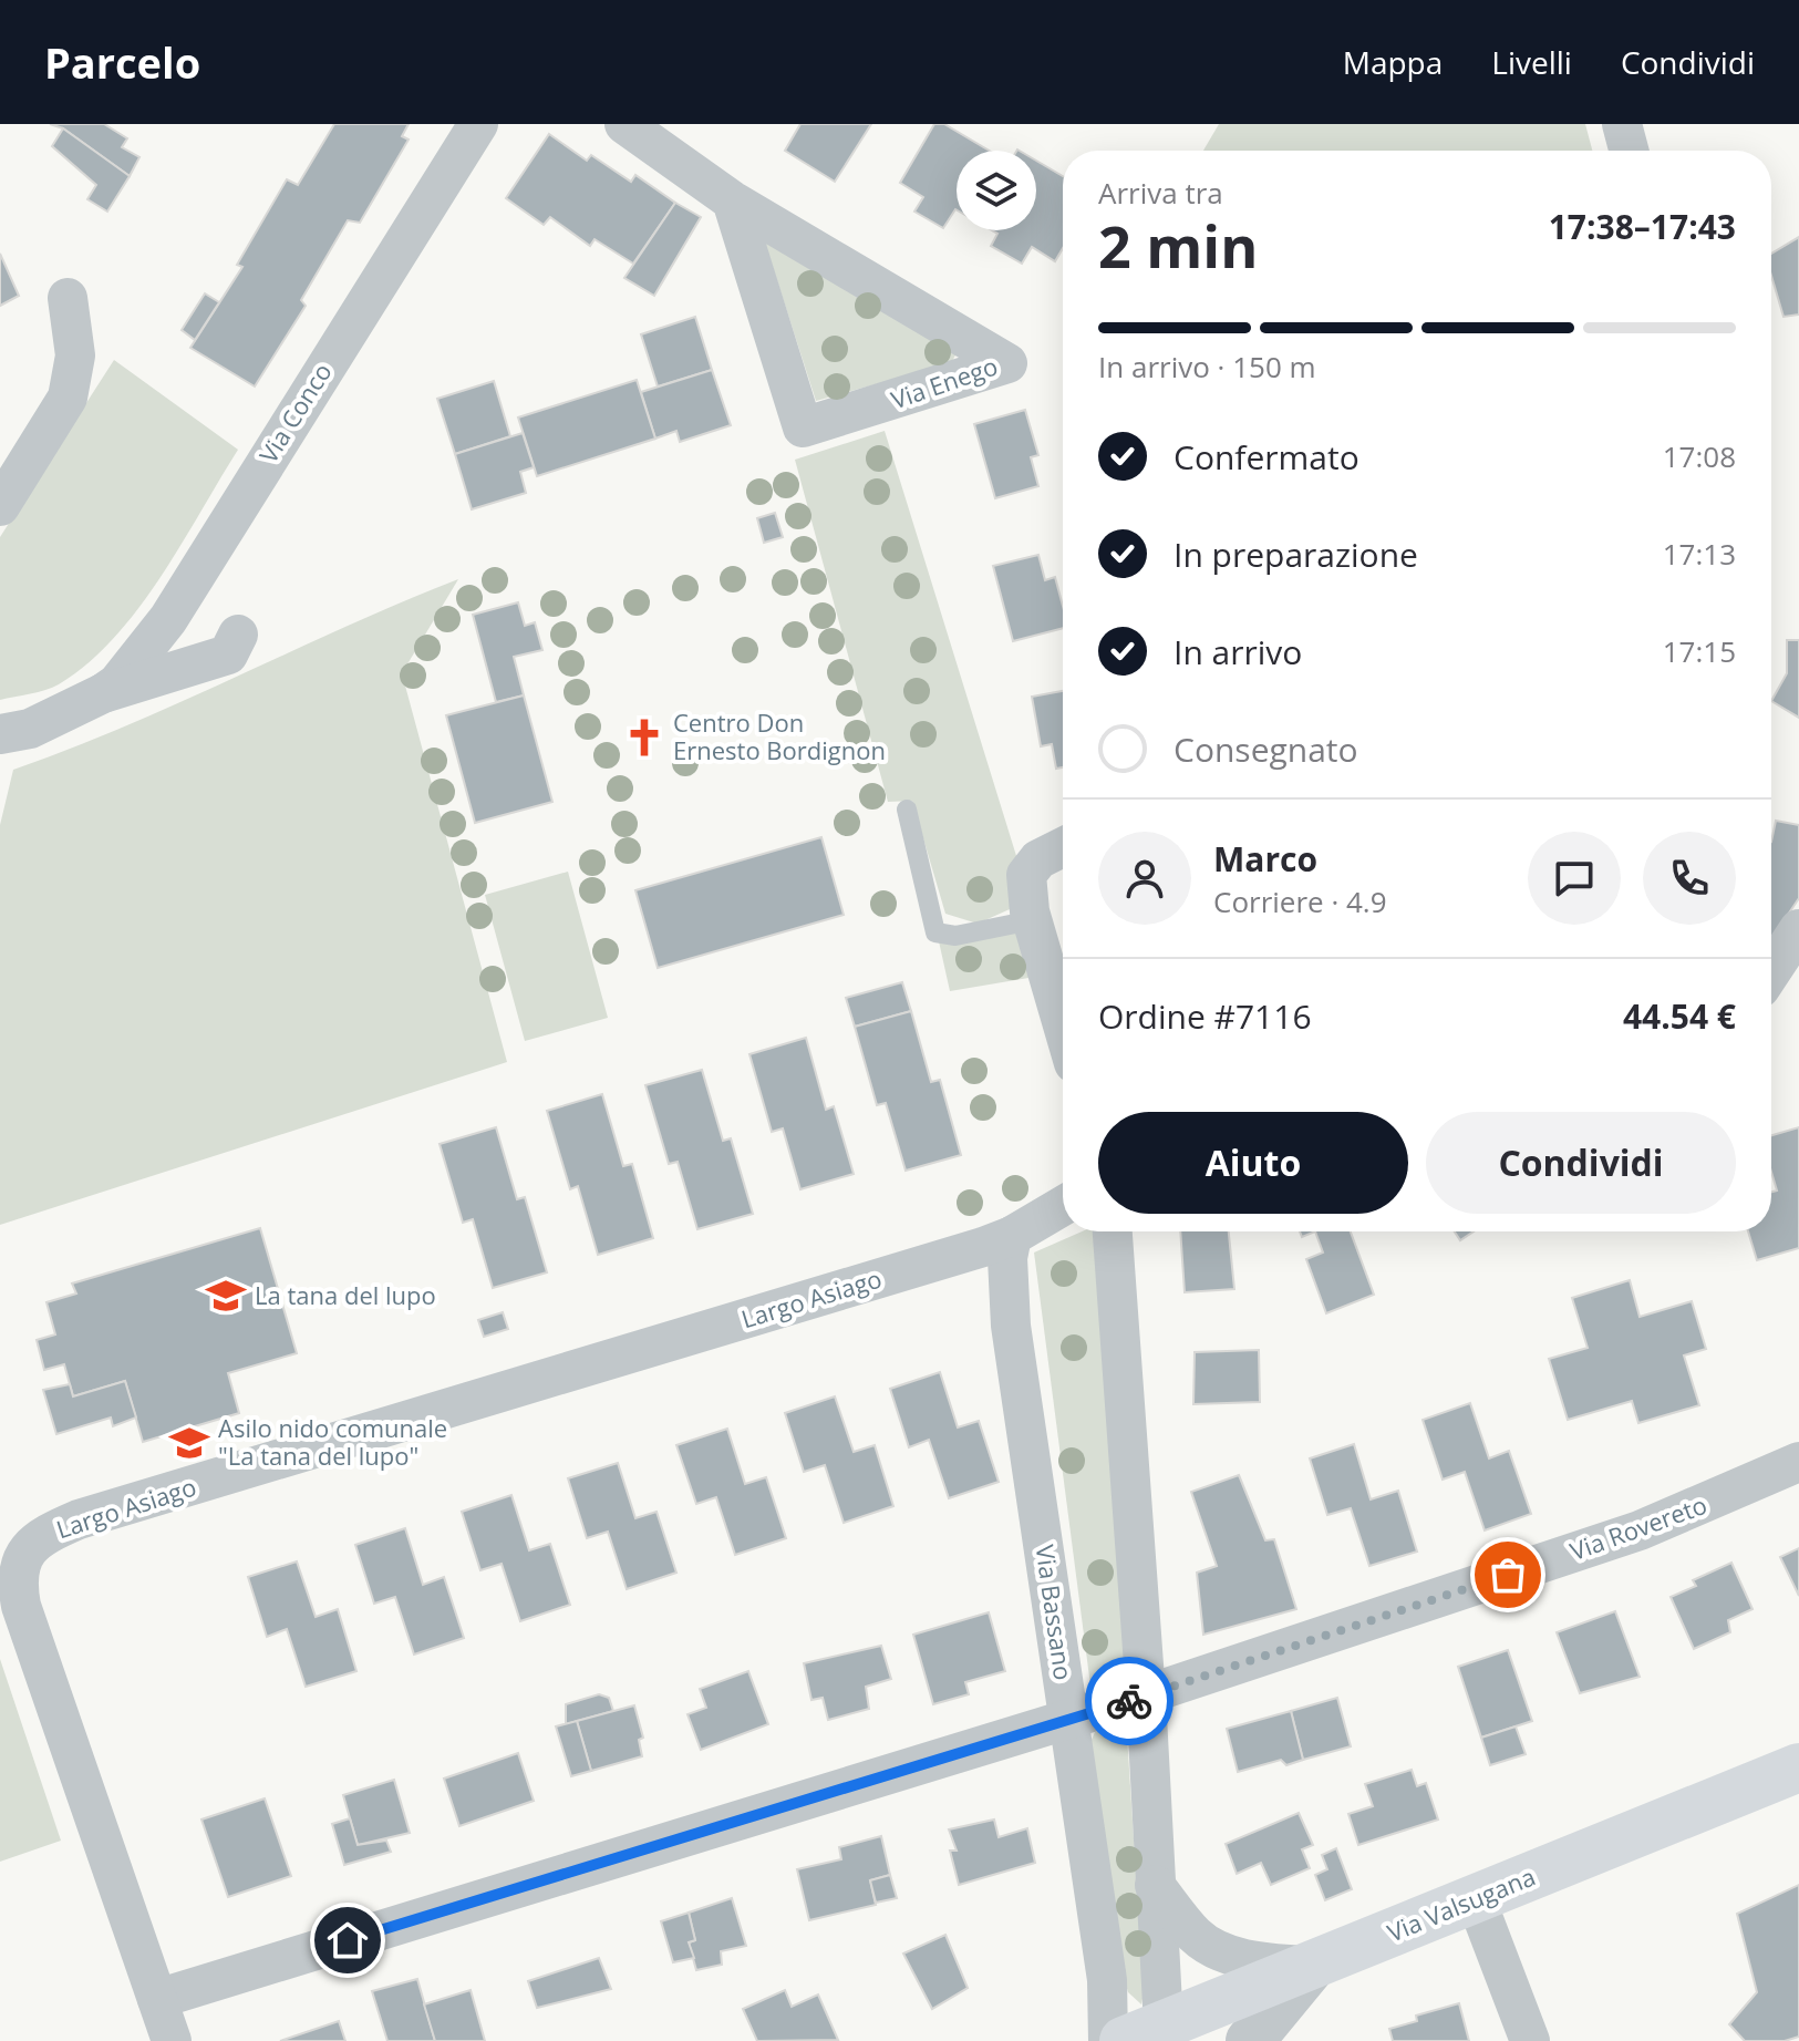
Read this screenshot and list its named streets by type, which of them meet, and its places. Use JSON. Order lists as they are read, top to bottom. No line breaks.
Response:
{"streets":{"main road":["Via Valsugana"],"street":["Via Enego","Via Conco","Largo Asiago","Via Rovereto","Via Bassano"]},"crossings":[["Largo Asiago","Via Rovereto"],["Largo Asiago","Via Bassano"],["Via Rovereto","Via Bassano"],["Via Bassano","Via Valsugana"]],"places":{"church":["Centro Don Ernesto Bordignon"],"school or university":["La tana del lupo","Asilo nido comunale \"La tana del lupo\""]},"page":{"header":"Parcelo","nav":["Mappa","Livelli","Condividi"],"heading":["2 min","Arriva tra","17:38–17:43"],"panel":["Marco","Corriere · 4.9","Ordine #7116","44.54 €"],"bar":"In arrivo · 150 m","list":[["Confermato","17:08"],["In preparazione","17:13"],["In arrivo","17:15"],"Consegnato"],"buttons":["Aiuto","Condividi"]}}
